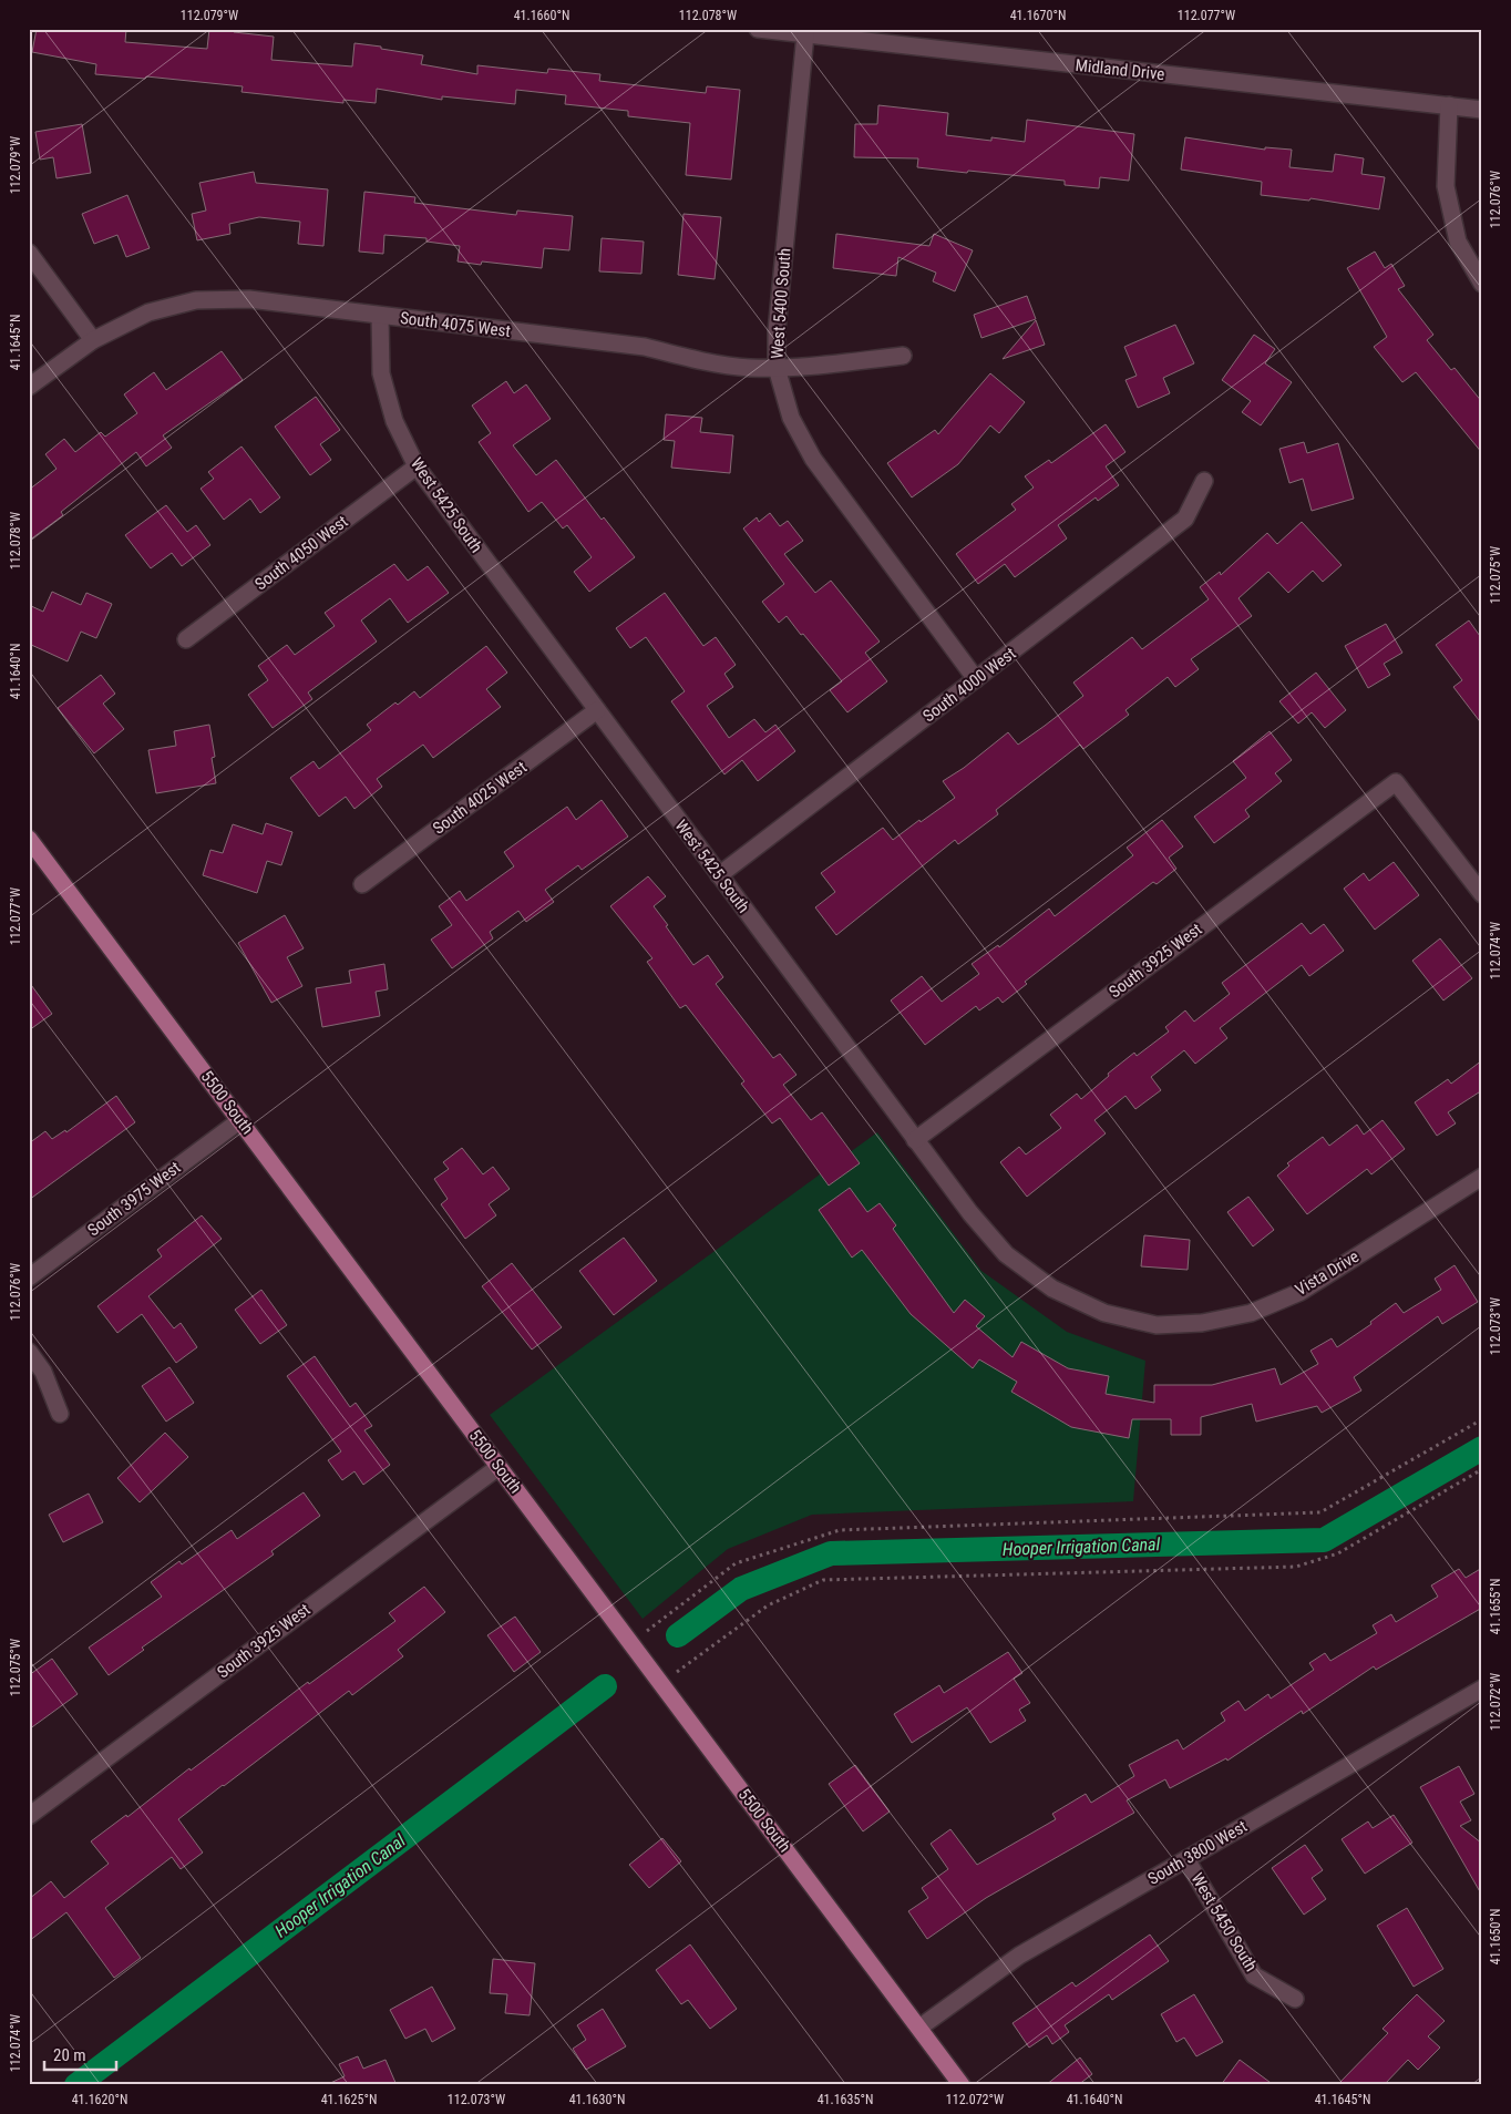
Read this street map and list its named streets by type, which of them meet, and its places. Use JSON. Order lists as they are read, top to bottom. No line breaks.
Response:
{"streets":{"main road":["5500 South"],"street":["Midland Drive","West 5400 South","South 4075 West","West 5425 South","South 4050 West","South 4000 West","South 4025 West","South 3925 West","South 3975 West","Vista Drive","South 3800 West","West 5450 South"]},"crossings":[["Midland Drive","West 5400 South"],["West 5400 South","South 4075 West"],["West 5400 South","South 4000 West"],["South 4075 West","West 5425 South"],["West 5425 South","South 4050 West"],["West 5425 South","South 4000 West"],["West 5425 South","South 4025 West"],["West 5425 South","South 3925 West"],["West 5425 South","Vista Drive"],["South 3925 West","5500 South"],["5500 South","South 3975 West"],["5500 South","South 3800 West"],["South 3800 West","West 5450 South"]],"water":["Hooper Irrigation Canal"],"scale_bar":"20 m","coordinates":["112.079°W","41.1660°N","112.078°W","41.1670°N","112.077°W","112.076°W","41.1645°N","112.075°W","41.1640°N","112.074°W","112.073°W","41.1655°N","112.072°W","41.1650°N","41.1620°N","41.1625°N","41.1630°N","41.1635°N"]}
